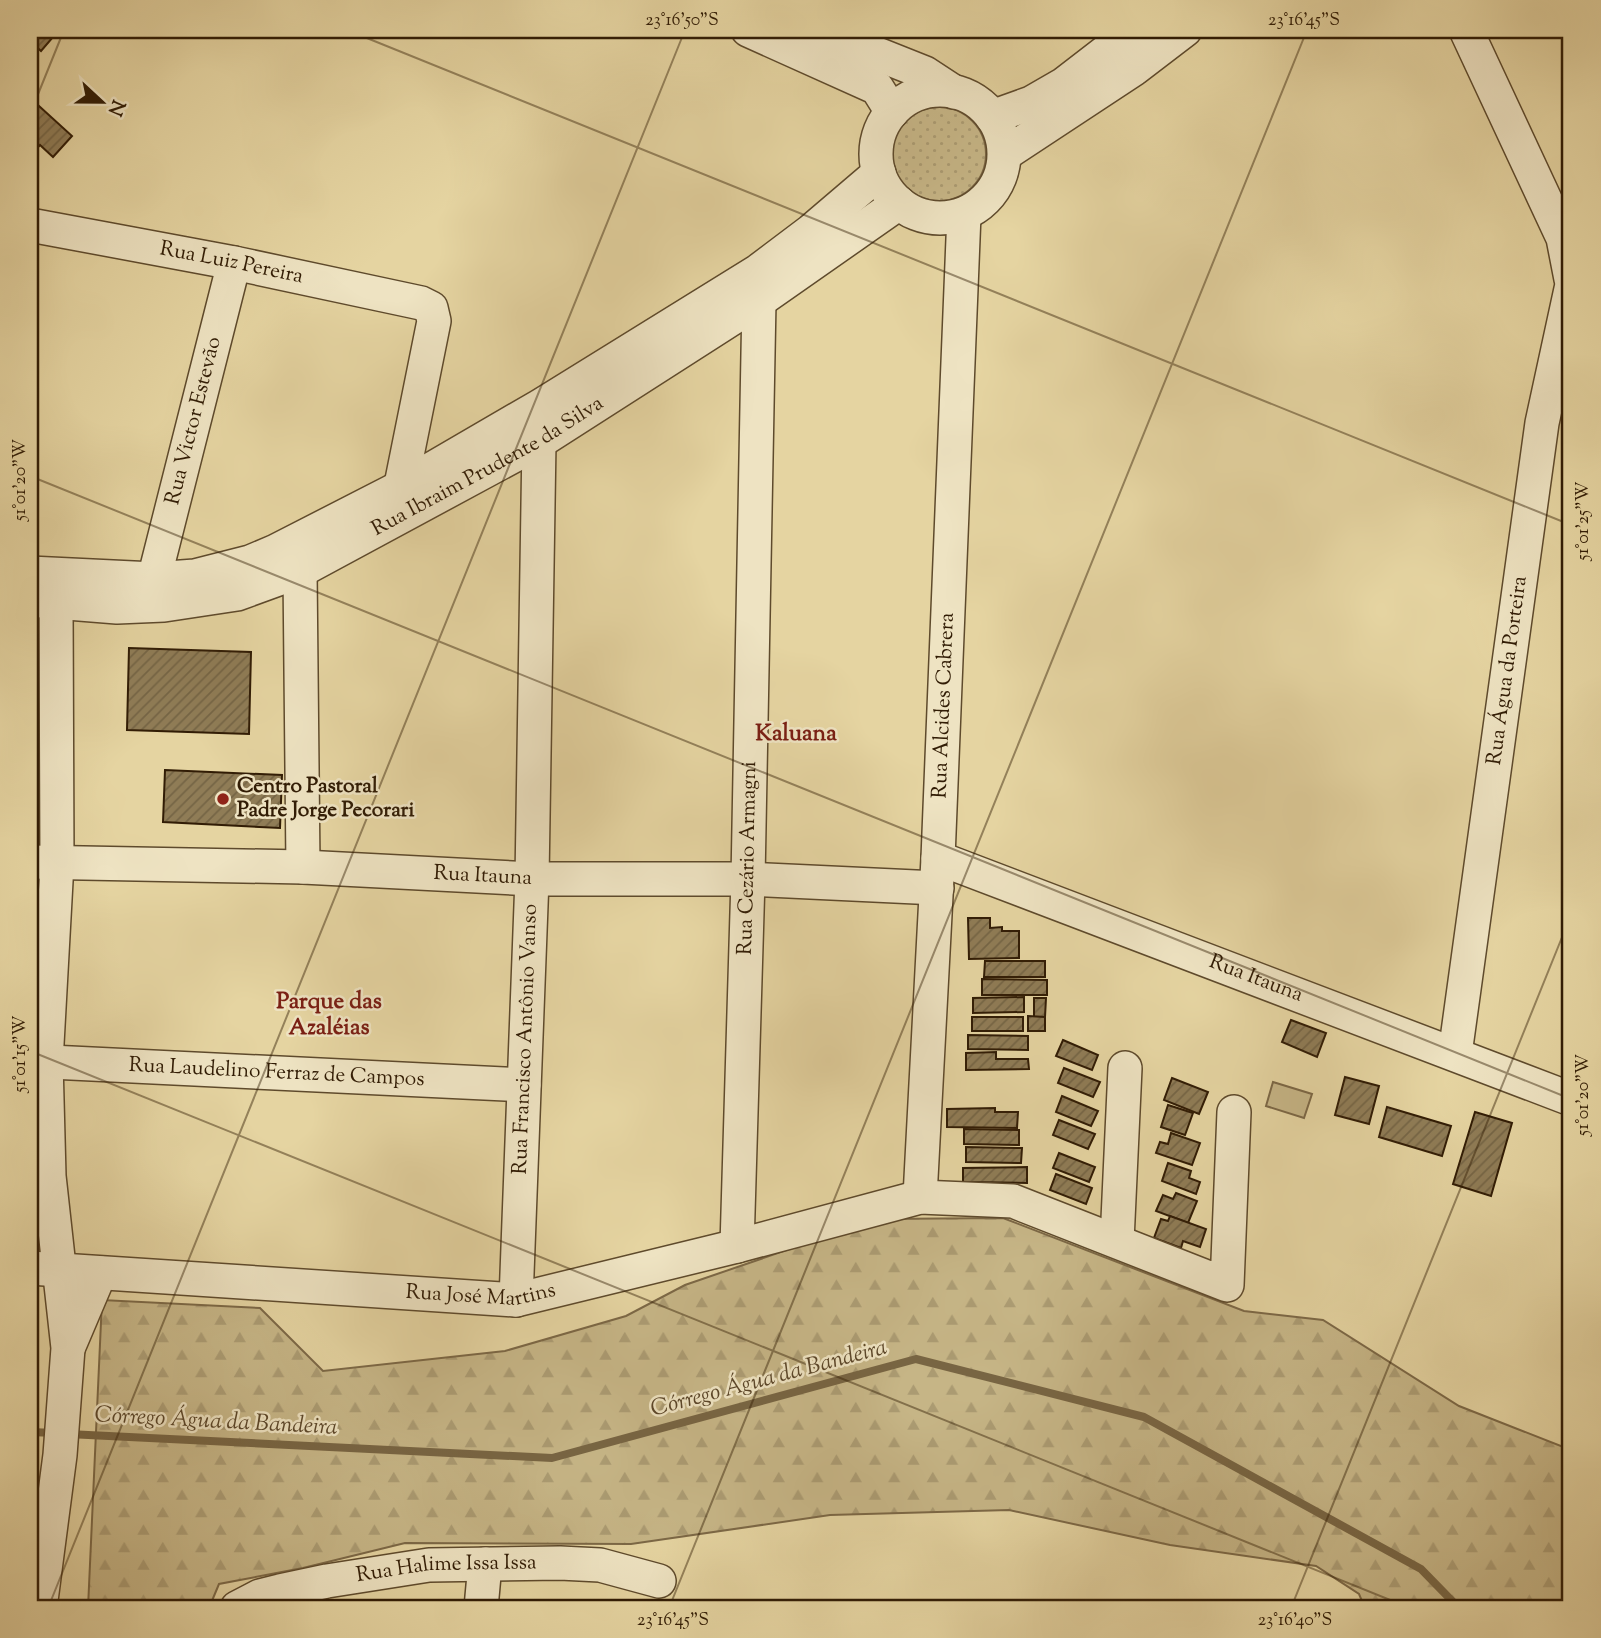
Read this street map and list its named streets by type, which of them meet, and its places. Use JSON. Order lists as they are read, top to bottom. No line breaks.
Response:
{"streets":{"street":["Rua Luiz Pereira","Rua Victor Estevão","Rua Ibraim Prudente da Silva","Rua Água da Porteira","Rua Alcides Cabrera","Rua Cezário Armagni","Rua Itauna","Rua Francisco Antônio Vanso","Rua Laudelino Ferraz de Campos","Rua José Martins","Rua Halime Issa Issa"]},"crossings":[["Rua Luiz Pereira","Rua Victor Estevão"],["Rua Luiz Pereira","Rua Ibraim Prudente da Silva"],["Rua Victor Estevão","Rua Ibraim Prudente da Silva"],["Rua Ibraim Prudente da Silva","Rua Alcides Cabrera"],["Rua Ibraim Prudente da Silva","Rua Cezário Armagni"],["Rua Ibraim Prudente da Silva","Rua Francisco Antônio Vanso"],["Rua Água da Porteira","Rua Itauna"],["Rua Alcides Cabrera","Rua Itauna"],["Rua Alcides Cabrera","Rua José Martins"],["Rua Cezário Armagni","Rua Itauna"],["Rua Cezário Armagni","Rua José Martins"],["Rua Itauna","Rua Francisco Antônio Vanso"],["Rua Francisco Antônio Vanso","Rua Laudelino Ferraz de Campos"],["Rua Francisco Antônio Vanso","Rua José Martins"]],"districts":["Kaluana","Parque das Azaléias"],"water":["Córrego Água da Bandeira"],"places":["Centro Pastoral Padre Jorge Pecorari"],"north":"right","coordinates":["23°16'50\"S","23°16'45\"S","51°01'20\"W","51°01'25\"W","51°01'15\"W","23°16'40\"S"]}
